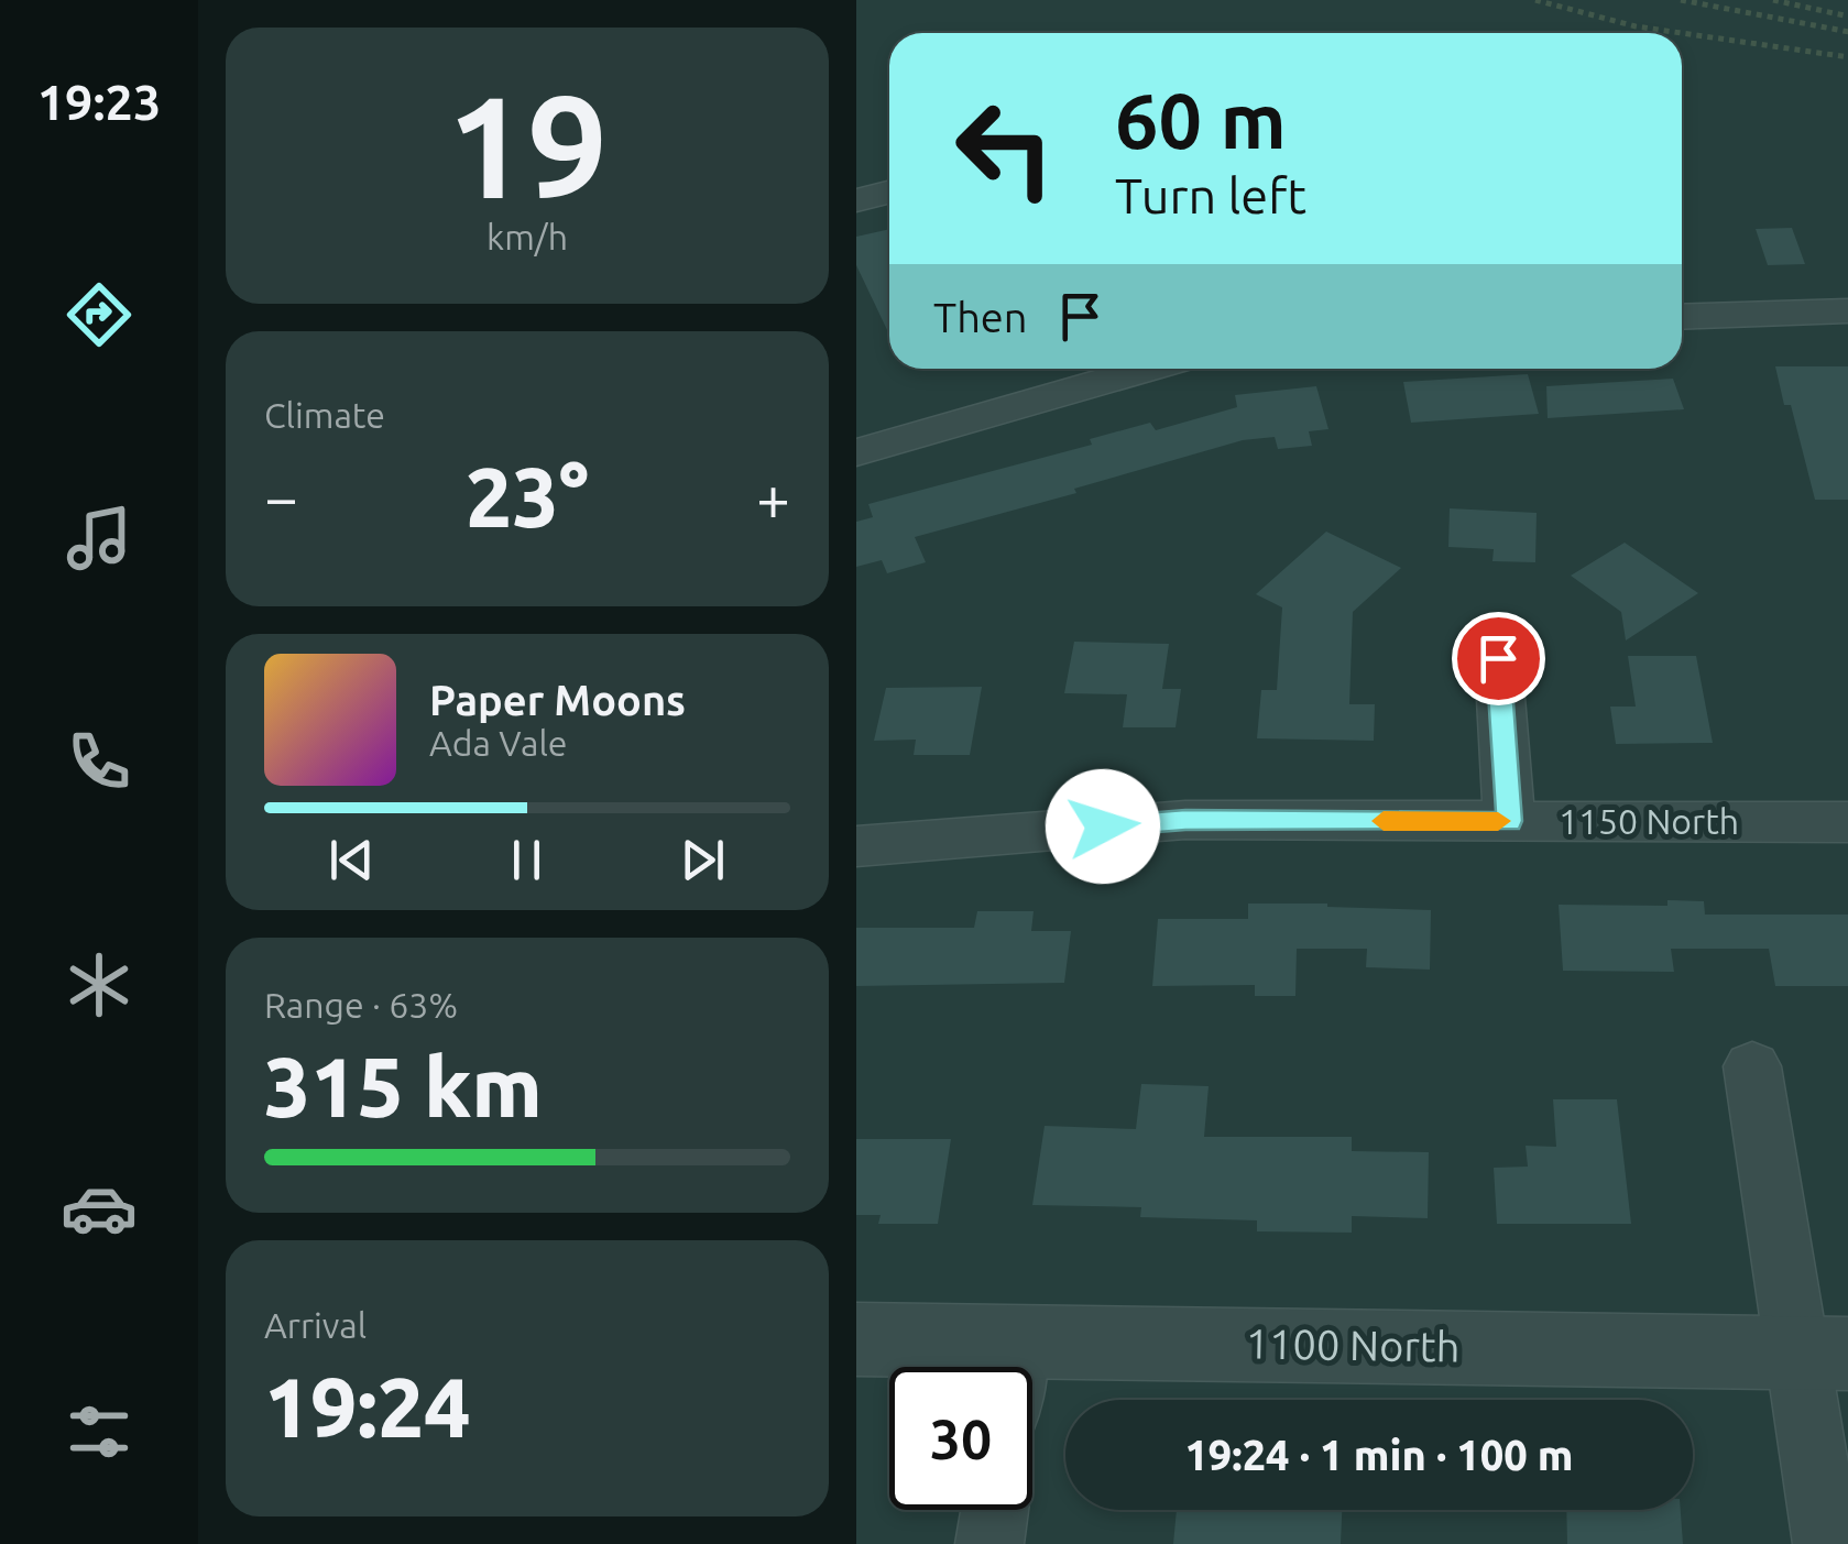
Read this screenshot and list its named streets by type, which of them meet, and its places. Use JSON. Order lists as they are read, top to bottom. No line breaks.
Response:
{"streets":{"street":["1150 North","1100 North"]},"page":{"tabs":"19:23","tile":[["19","km/h"],"Climate",["Range · 63%","315 km"],["Arrival","19:24"]],"turn":["60 m","Turn left"],"then":"Then","heat":["−","23°","+"],"song":["Paper Moons","Ada Vale"],"limit":"30","trip":"19:24 · 1 min · 100 m"}}
